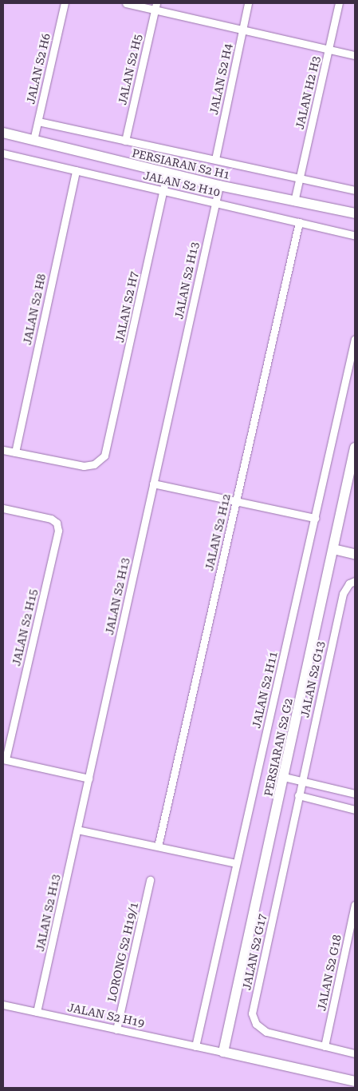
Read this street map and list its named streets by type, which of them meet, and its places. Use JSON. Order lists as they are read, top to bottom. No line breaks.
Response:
{"streets":{"street":["JALAN S2 H6","JALAN S2 H5","JALAN S2 H4","JALAN H2 H3","PERSIARAN S2 H1","JALAN S2 H10","JALAN S2 H13","JALAN S2 H7","JALAN S2 H8","JALAN S2 H12","JALAN S2 H15","JALAN S2 G13","JALAN S2 H11","PERSIARAN S2 G2","LORONG S2 H19/1","JALAN S2 G17","JALAN S2 G18","JALAN S2 H19"]},"crossings":[["JALAN S2 H6","PERSIARAN S2 H1"],["JALAN H2 H3","PERSIARAN S2 H1"],["PERSIARAN S2 H1","JALAN S2 H13"],["PERSIARAN S2 H1","JALAN S2 H7"],["JALAN S2 H10","JALAN S2 H13"],["JALAN S2 H10","JALAN S2 H7"],["JALAN S2 H10","JALAN S2 H8"],["JALAN S2 H10","JALAN S2 H12"],["JALAN S2 H13","JALAN S2 H19"],["JALAN S2 H7","JALAN S2 H8"],["JALAN S2 G13","JALAN S2 G17"],["JALAN S2 H11","JALAN S2 H19"],["PERSIARAN S2 G2","JALAN S2 H19"],["LORONG S2 H19/1","JALAN S2 H19"],["JALAN S2 G17","JALAN S2 G18"]]}
